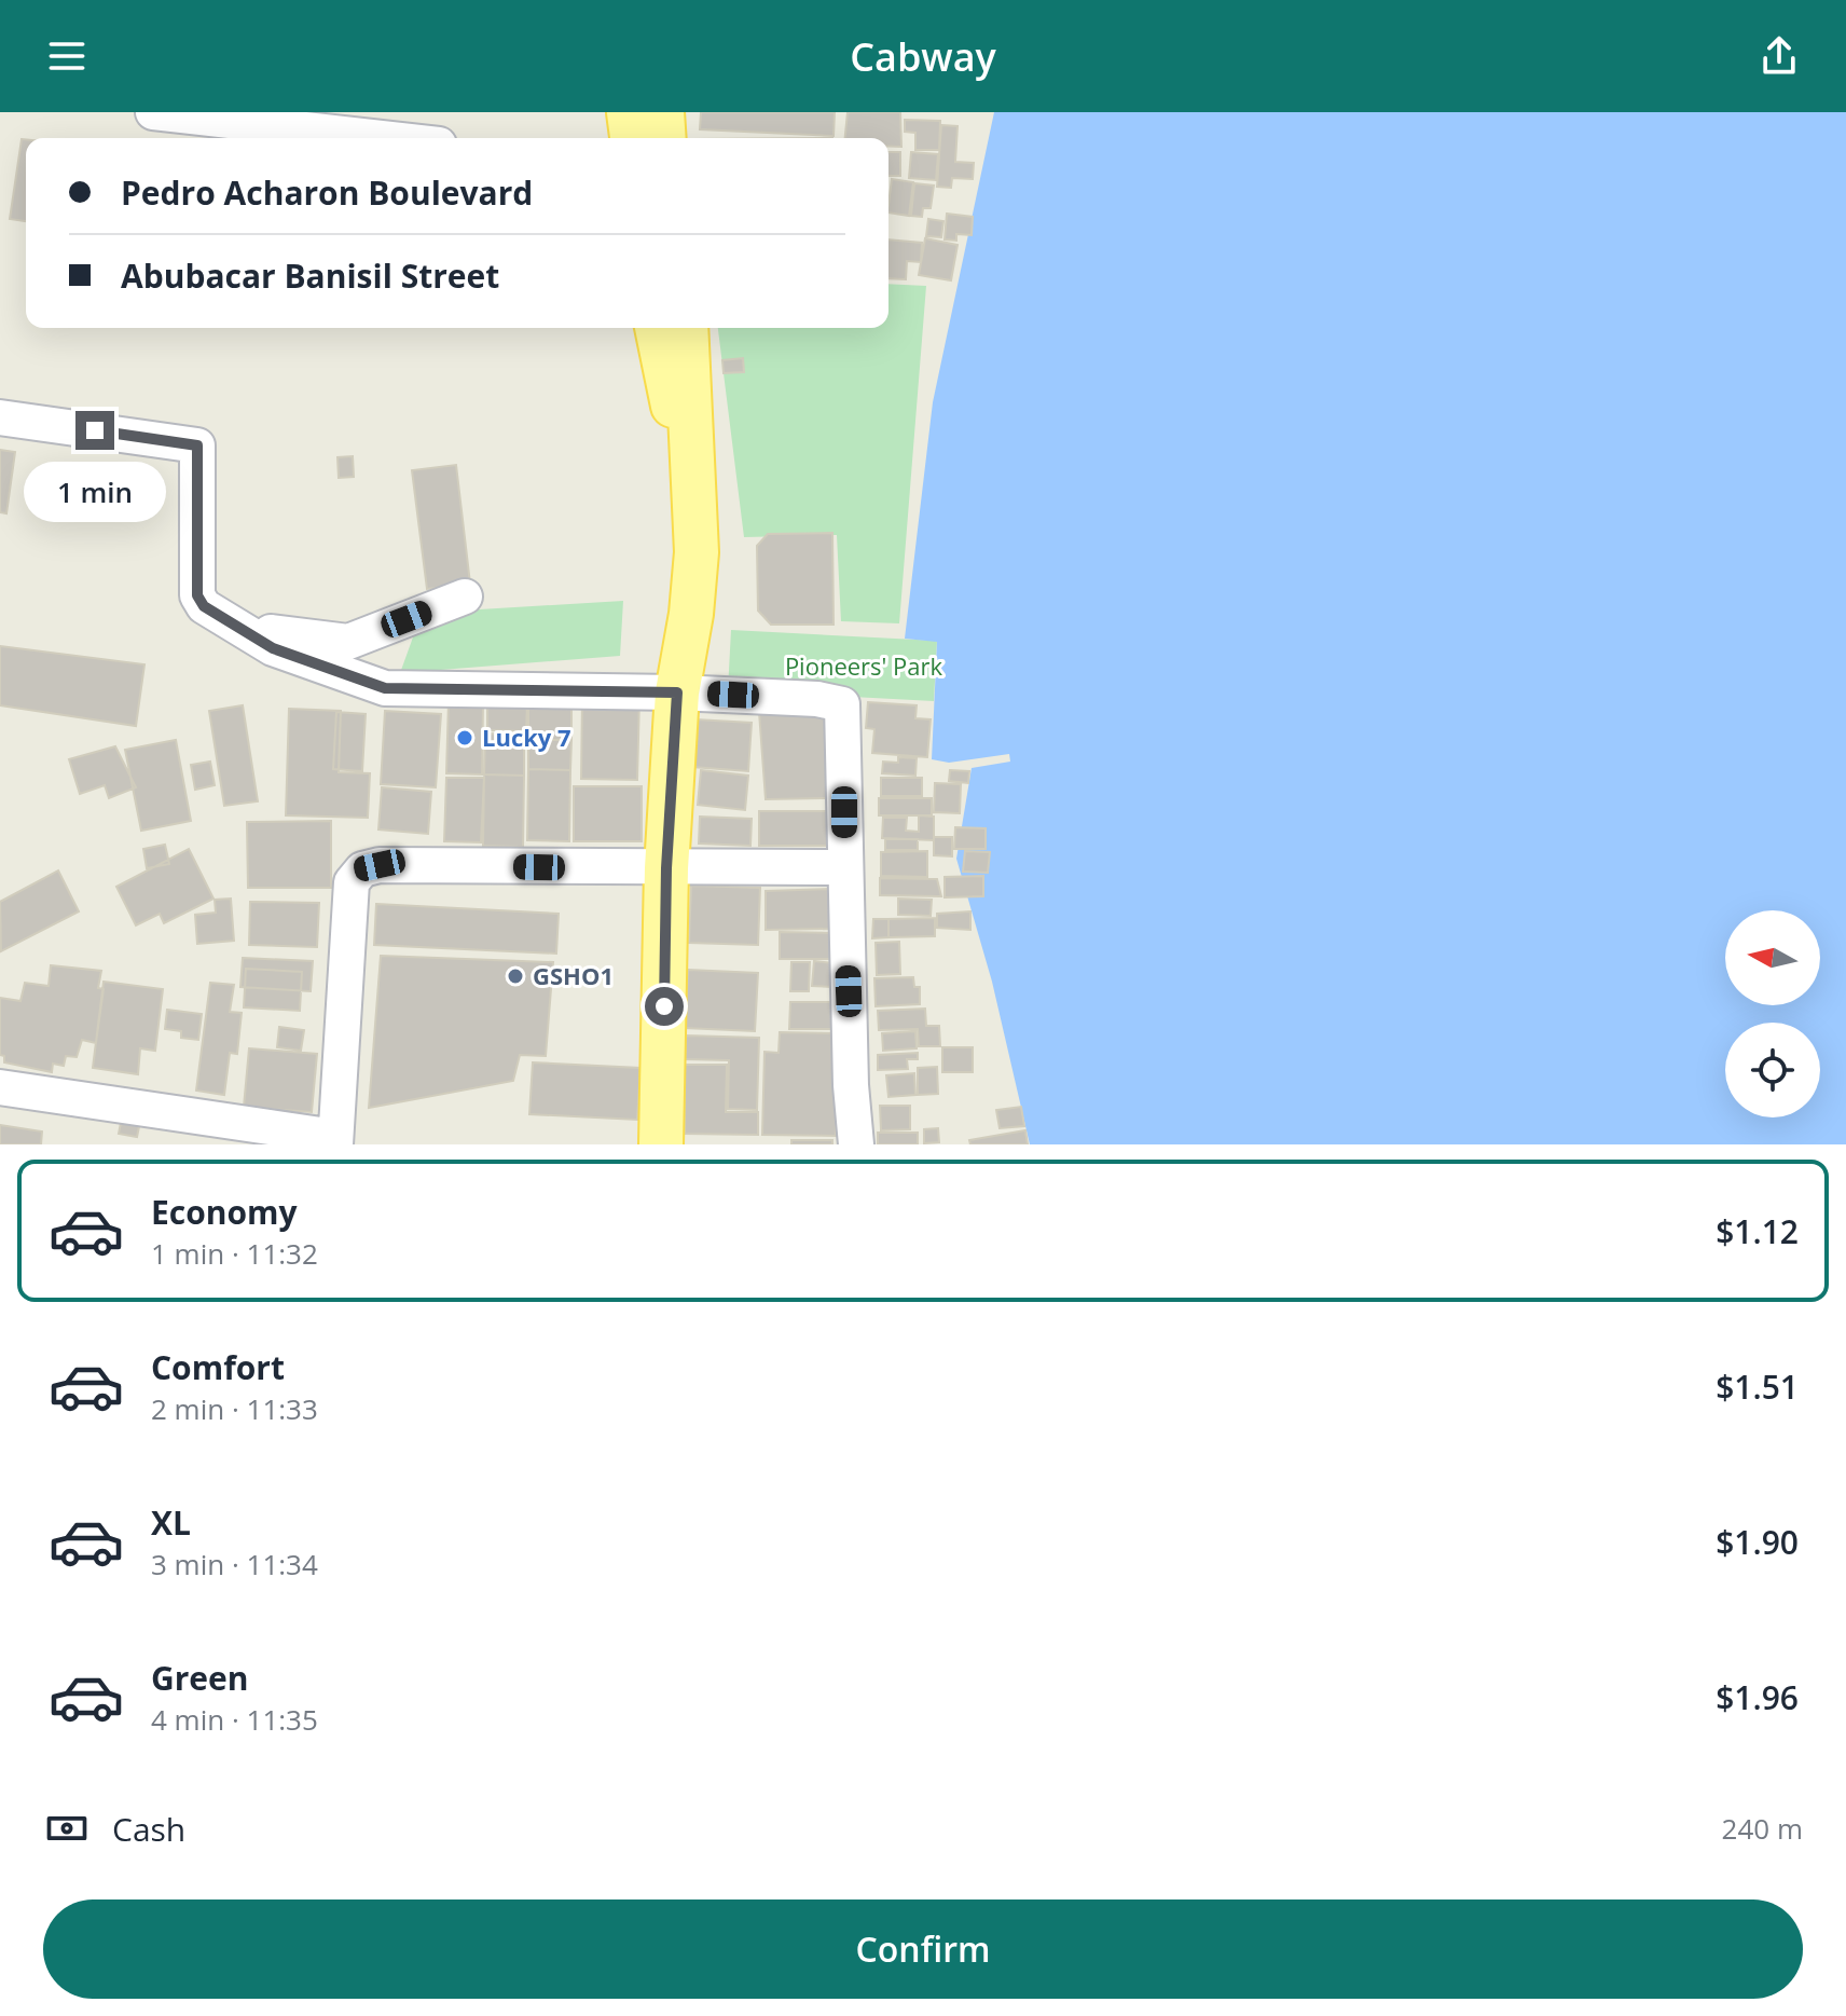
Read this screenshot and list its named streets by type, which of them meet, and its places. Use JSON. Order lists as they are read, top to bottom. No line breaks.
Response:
{"parks":["Pioneers' Park"],"places":["Lucky 7","GSHO1"],"north":"left","page":{"header":"Cabway","banner":["Pedro Acharon Boulevard","Abubacar Banisil Street"],"bubble":"1 min","list":[{"name":"Economy","note":"1 min · 11:32","value":"$1.12"},{"name":"Comfort","note":"2 min · 11:33","value":"$1.51"},{"name":"XL","note":"3 min · 11:34","value":"$1.90"},{"name":"Green","note":"4 min · 11:35","value":"$1.96"}],"pay":["Cash","240 m"],"buttons":"Confirm"}}
